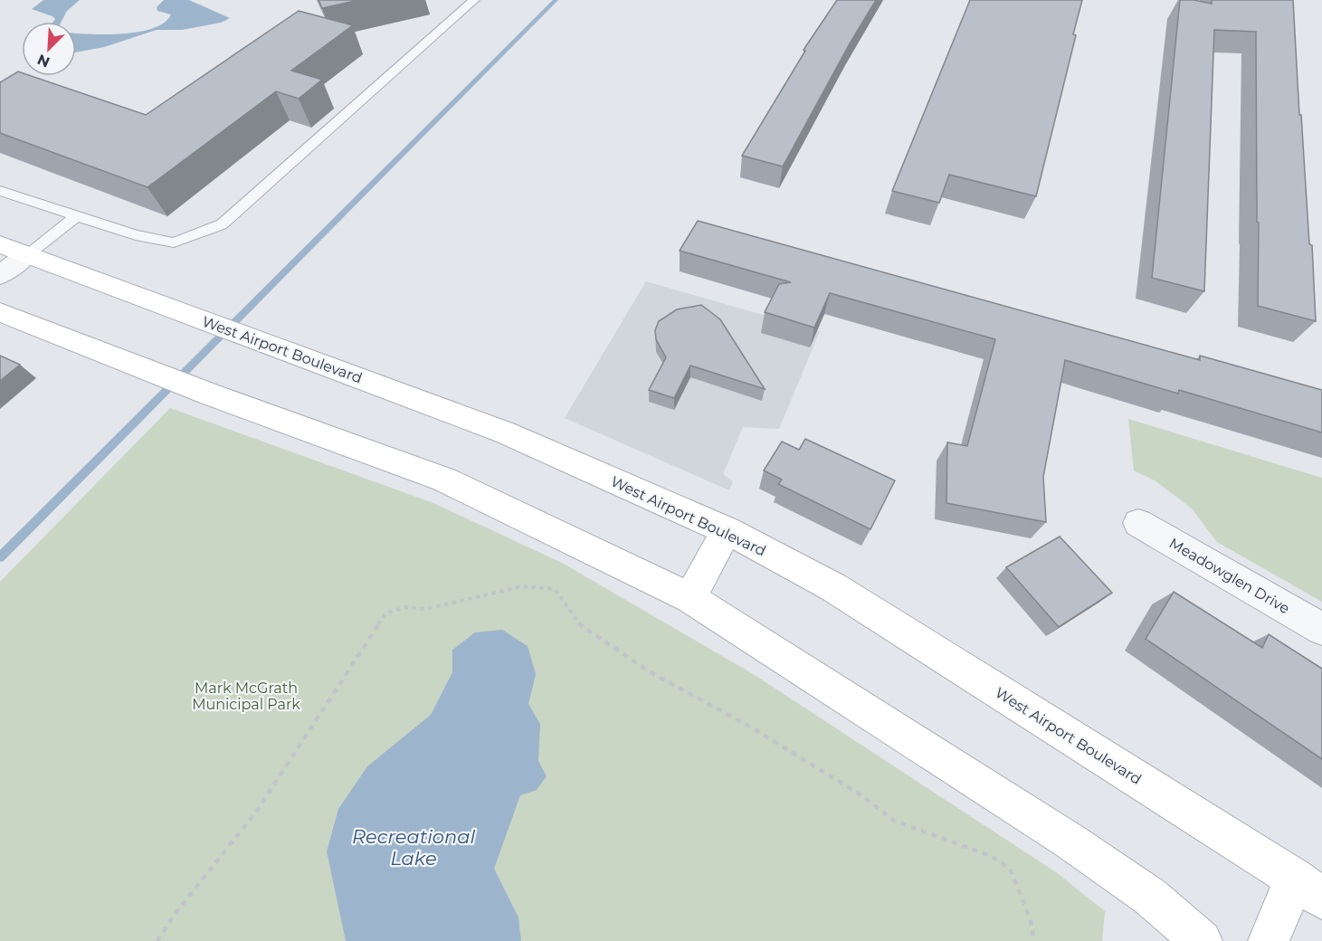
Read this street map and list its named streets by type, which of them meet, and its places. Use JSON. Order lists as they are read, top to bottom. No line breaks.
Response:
{"streets":{"main road":["West Airport Boulevard"],"street":["Meadowglen Drive"]},"water":["Recreational Lake"],"parks":["Mark McGrath Municipal Park"],"north":"bottom left"}
